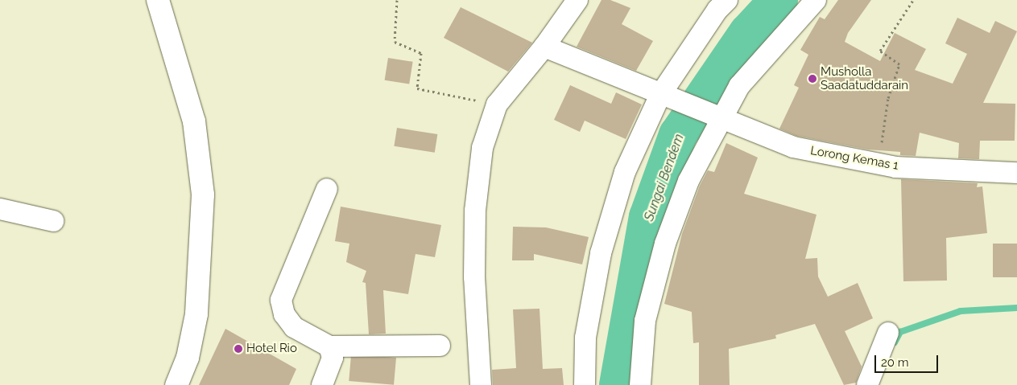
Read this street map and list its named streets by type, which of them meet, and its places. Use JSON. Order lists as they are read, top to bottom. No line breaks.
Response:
{"streets":{"street":["Lorong Kemas 1"]},"water":["Sungai Bendem"],"places":["Musholla Saadatuddarain","Hotel Rio"],"scale_bar":"20 m"}
